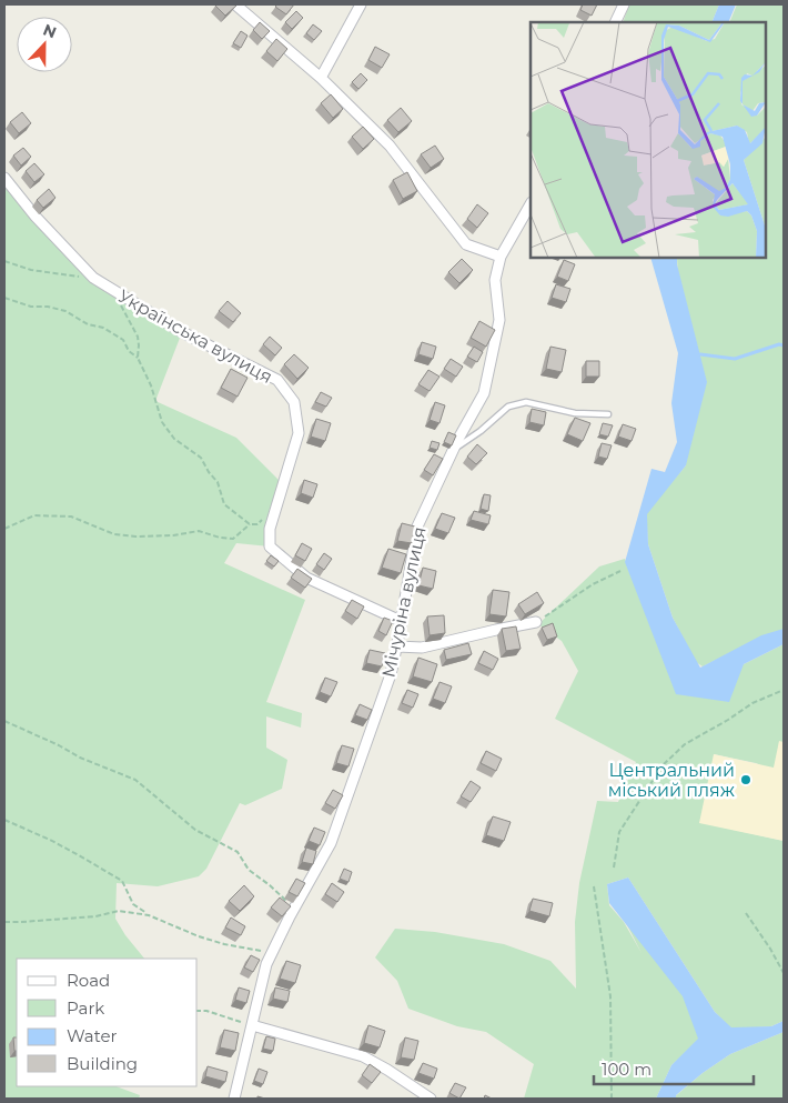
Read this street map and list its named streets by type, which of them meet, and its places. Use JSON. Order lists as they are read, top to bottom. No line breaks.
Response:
{"streets":{"street":["Українська вулиця","Мічуріна вулиця"]},"crossings":[["Українська вулиця","Мічуріна вулиця"]],"places":["Центральний міський пляж"],"legend":["Road","Park","Water","Building"],"scale_bar":"100 m","north":"top"}
